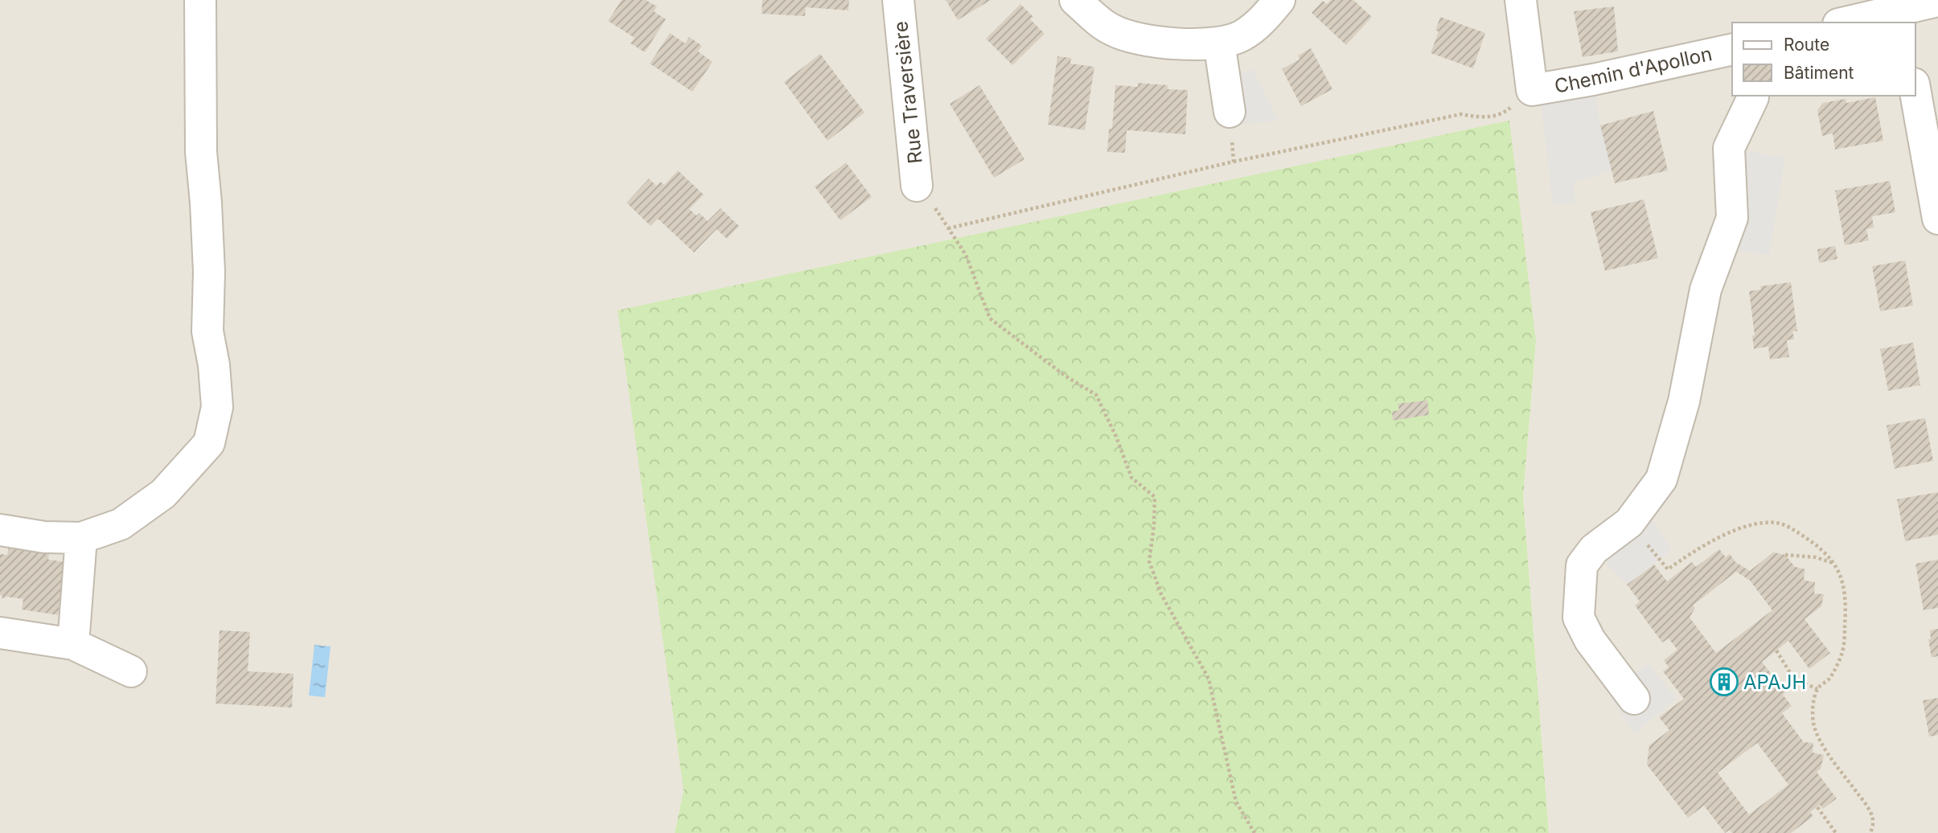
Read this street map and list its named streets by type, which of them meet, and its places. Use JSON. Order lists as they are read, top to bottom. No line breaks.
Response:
{"streets":{"street":["Chemin d'Apollon","Rue Traversière"]},"places":{"building":["APAJH"]},"legend":["Route","Bâtiment"]}
